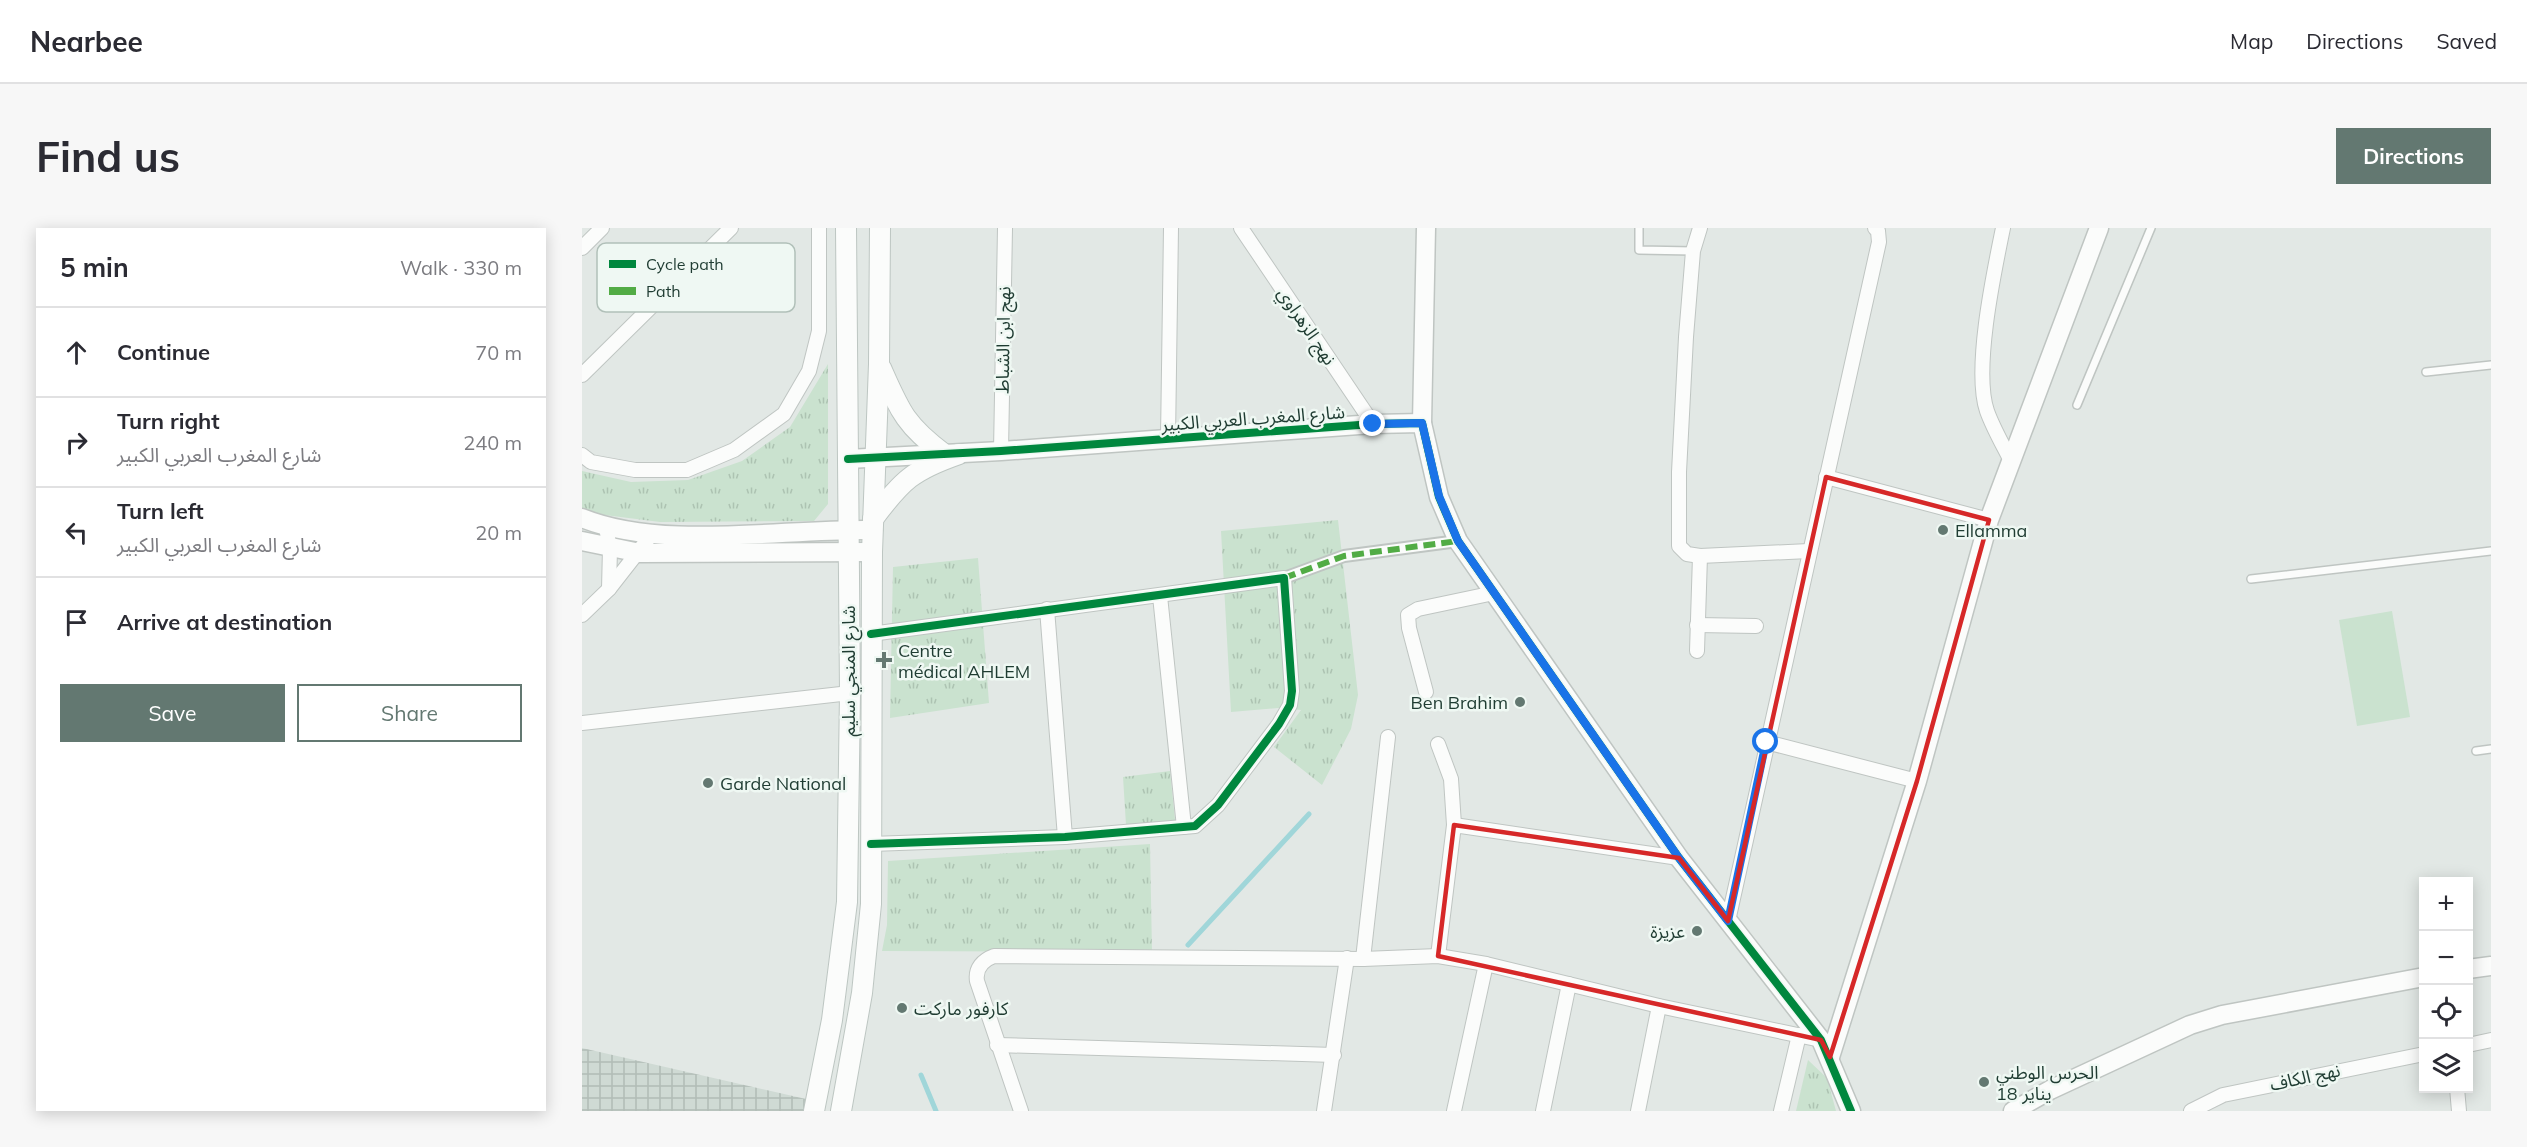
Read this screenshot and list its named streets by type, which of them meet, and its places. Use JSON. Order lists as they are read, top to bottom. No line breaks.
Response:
{"streets":{"main road":["شارع المنجي سليم"],"street":["نهج الزهراوي","نهج ابن الشباط","شارع المغرب العربي الكبير","نهج الكاف"]},"crossings":[["نهج الزهراوي","شارع المغرب العربي الكبير"],["نهج ابن الشباط","شارع المغرب العربي الكبير"],["شارع المغرب العربي الكبير","شارع المنجي سليم"]],"places":{"other":["Ellamma","Ben Brahim","Garde National","عزيزة","كارفور ماركت","الحرس الوطني 18 يناير"],"health":["Centre médical AHLEM"]},"legend":["Cycle path","Path"],"page":{"header":"Nearbee","nav":["Map","Directions","Saved"],"buttons":["Directions",["Save","Share"]],"title":"Find us","heading":["5 min","Walk · 330 m"],"list":[["Continue","70 m"],["Turn right","شارع المغرب العربي الكبير","240 m"],["Turn left","شارع المغرب العربي الكبير","20 m"],"Arrive at destination"],"map_buttons":["+","−"]}}
